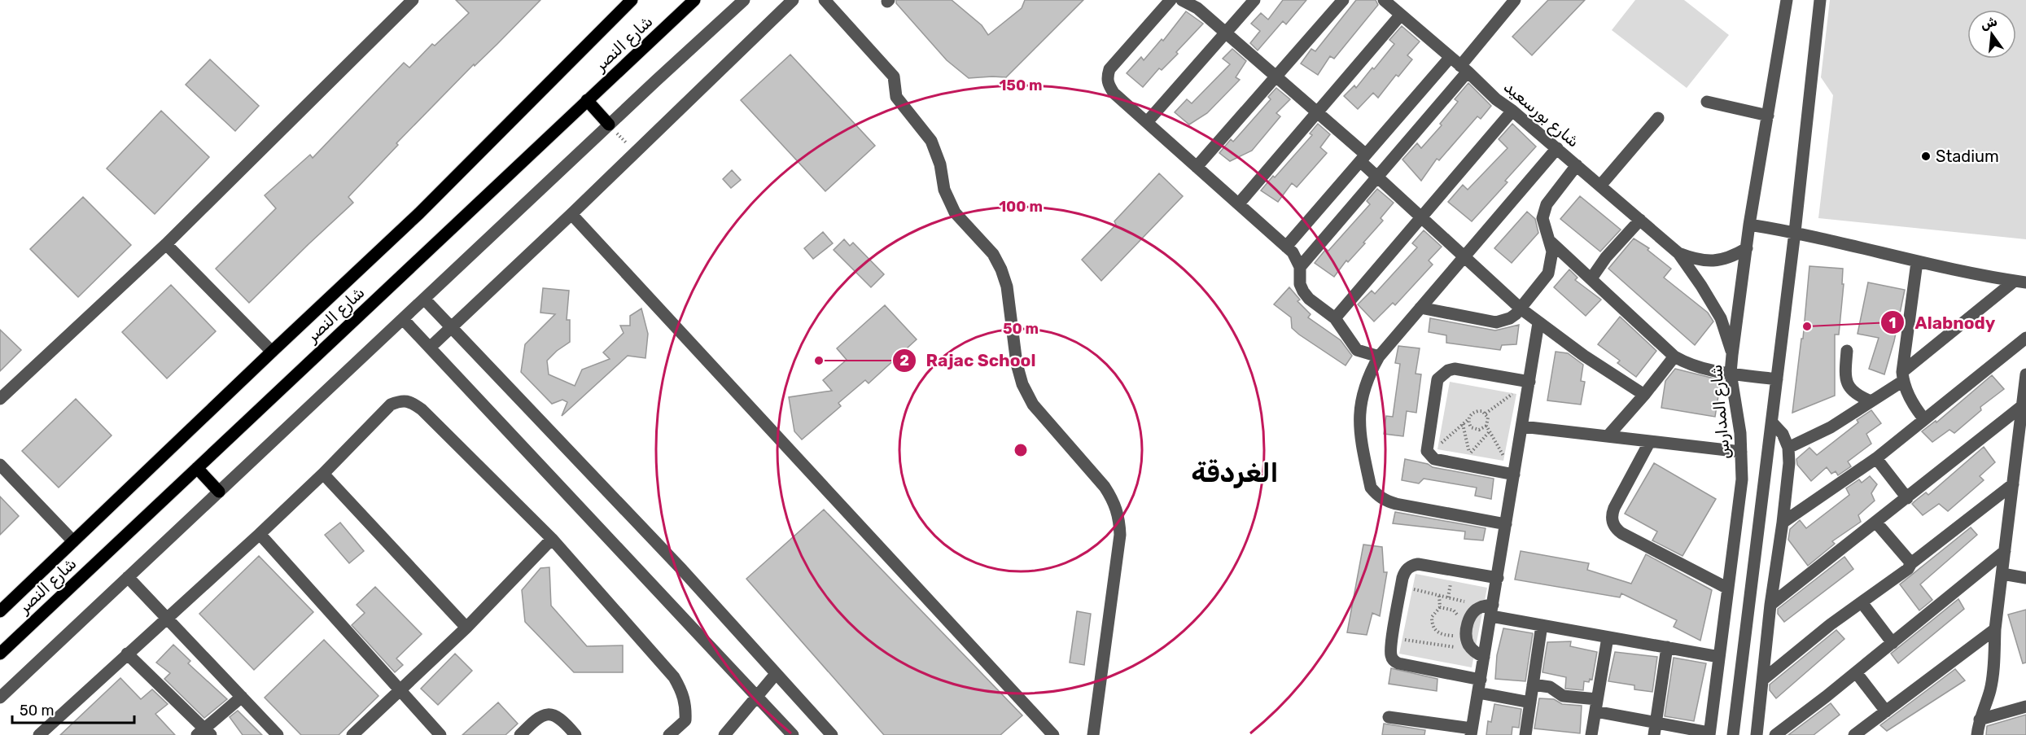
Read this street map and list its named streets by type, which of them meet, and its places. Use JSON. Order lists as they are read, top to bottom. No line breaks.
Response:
{"streets":{"main road":["شارع النصر"],"street":["شارع بورسعيد","شارع المدارس"]},"crossings":[["شارع بورسعيد","شارع المدارس"]],"districts":["الغردقة"],"places":["Stadium","Alabnody","Rajac School"],"scale_bar":"50 m","north":"top","rings":["150 m","100 m","50 m"]}
